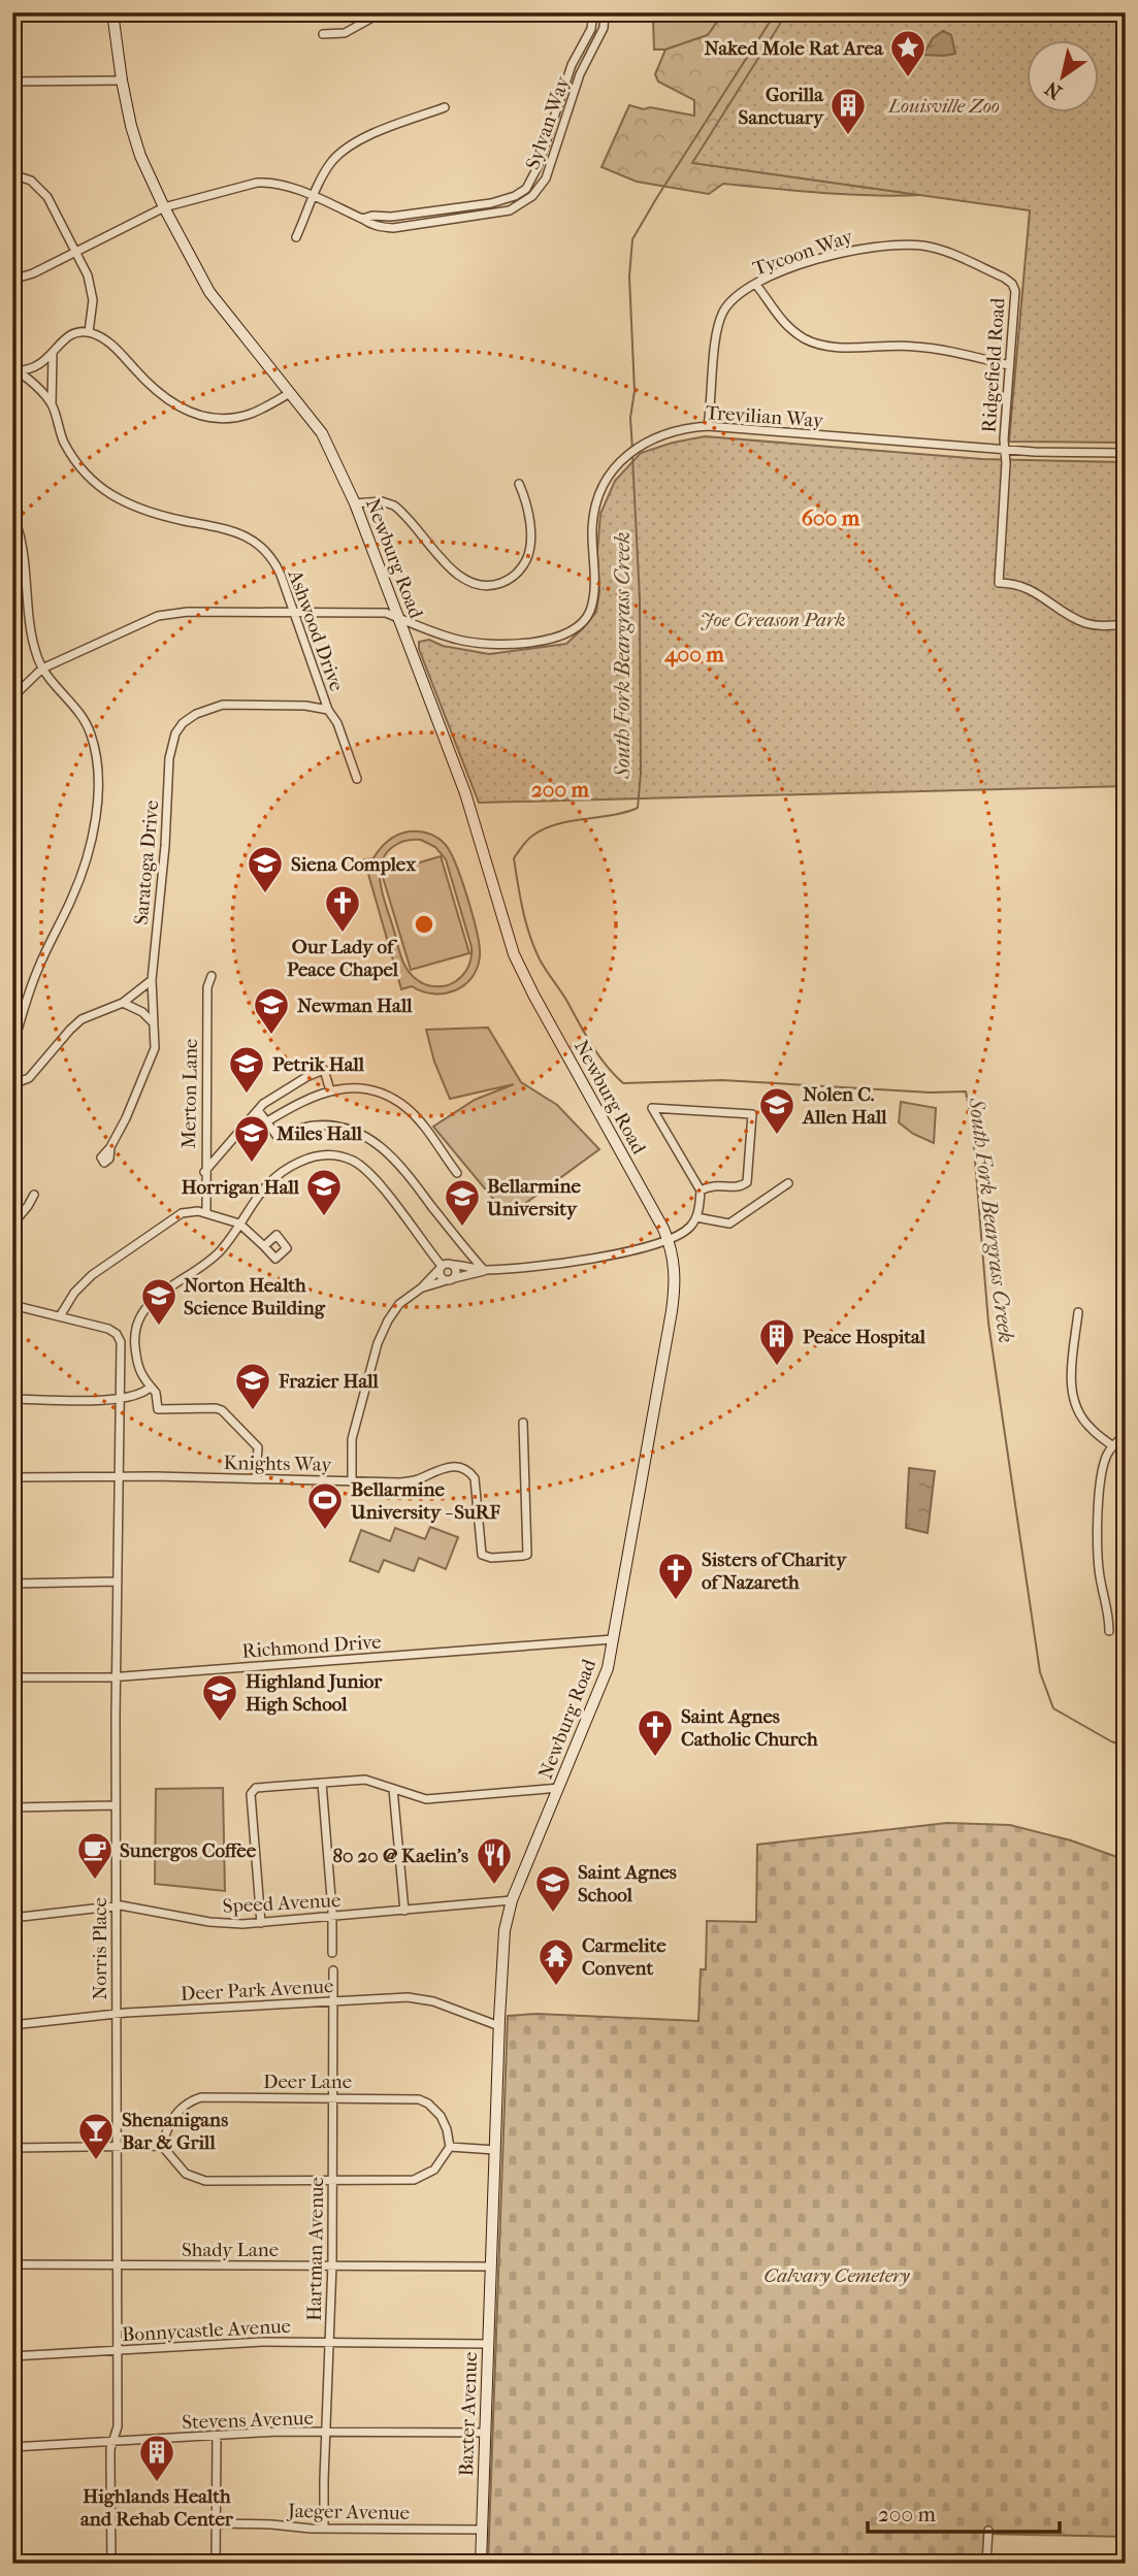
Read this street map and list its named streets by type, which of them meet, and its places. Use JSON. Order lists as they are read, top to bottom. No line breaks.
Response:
{"streets":{"main road":["Newburg Road","Baxter Avenue"],"street":["Sylvan Way","Tycoon Way","Ridgefield Road","Trevilian Way","Ashwood Drive","Saratoga Drive","Merton Lane","Knights Way","Richmond Drive","Speed Avenue","Norris Place","Deer Park Avenue","Deer Lane","Shady Lane","Hartman Avenue","Bonnycastle Avenue","Stevens Avenue","Jaeger Avenue"]},"crossings":[["Sylvan Way","Newburg Road"],["Tycoon Way","Ridgefield Road"],["Tycoon Way","Trevilian Way"],["Ridgefield Road","Trevilian Way"],["Trevilian Way","Newburg Road"],["Trevilian Way","Ashwood Drive"],["Newburg Road","Richmond Drive"],["Newburg Road","Speed Avenue"],["Newburg Road","Deer Park Avenue"],["Newburg Road","Shady Lane"],["Newburg Road","Baxter Avenue"],["Ashwood Drive","Saratoga Drive"],["Knights Way","Norris Place"],["Richmond Drive","Norris Place"],["Speed Avenue","Norris Place"],["Norris Place","Deer Park Avenue"],["Norris Place","Shady Lane"],["Norris Place","Bonnycastle Avenue"],["Norris Place","Stevens Avenue"],["Deer Park Avenue","Hartman Avenue"],["Deer Lane","Hartman Avenue"],["Shady Lane","Hartman Avenue"],["Shady Lane","Baxter Avenue"],["Hartman Avenue","Bonnycastle Avenue"],["Hartman Avenue","Stevens Avenue"],["Hartman Avenue","Jaeger Avenue"],["Bonnycastle Avenue","Baxter Avenue"],["Baxter Avenue","Stevens Avenue"],["Baxter Avenue","Jaeger Avenue"]],"water":["South Fork Beargrass Creek"],"parks":["Louisville Zoo","Joe Creason Park","Calvary Cemetery"],"places":{"place":["Naked Mole Rat Area"],"building":["Gorilla Sanctuary","Peace Hospital","Highlands Health and Rehab Center"],"school or university":["Siena Complex","Newman Hall","Petrik Hall","Nolen C. Allen Hall","Miles Hall","Horrigan Hall","Bellarmine University","Norton Health Science Building","Frazier Hall","Highland Junior High School","Saint Agnes School"],"church":["Our Lady of Peace Chapel","Sisters of Charity of Nazareth","Saint Agnes Catholic Church"],"sports":["Bellarmine University - SuRF"],"cafe":["Sunergos Coffee"],"restaurant":["80 20 @ Kaelin's"],"temple":["Carmelite Convent"],"bar":["Shenanigans Bar & Grill"]},"scale_bar":"200 m","north":"bottom left","rings":["600 m","400 m","200 m"]}
